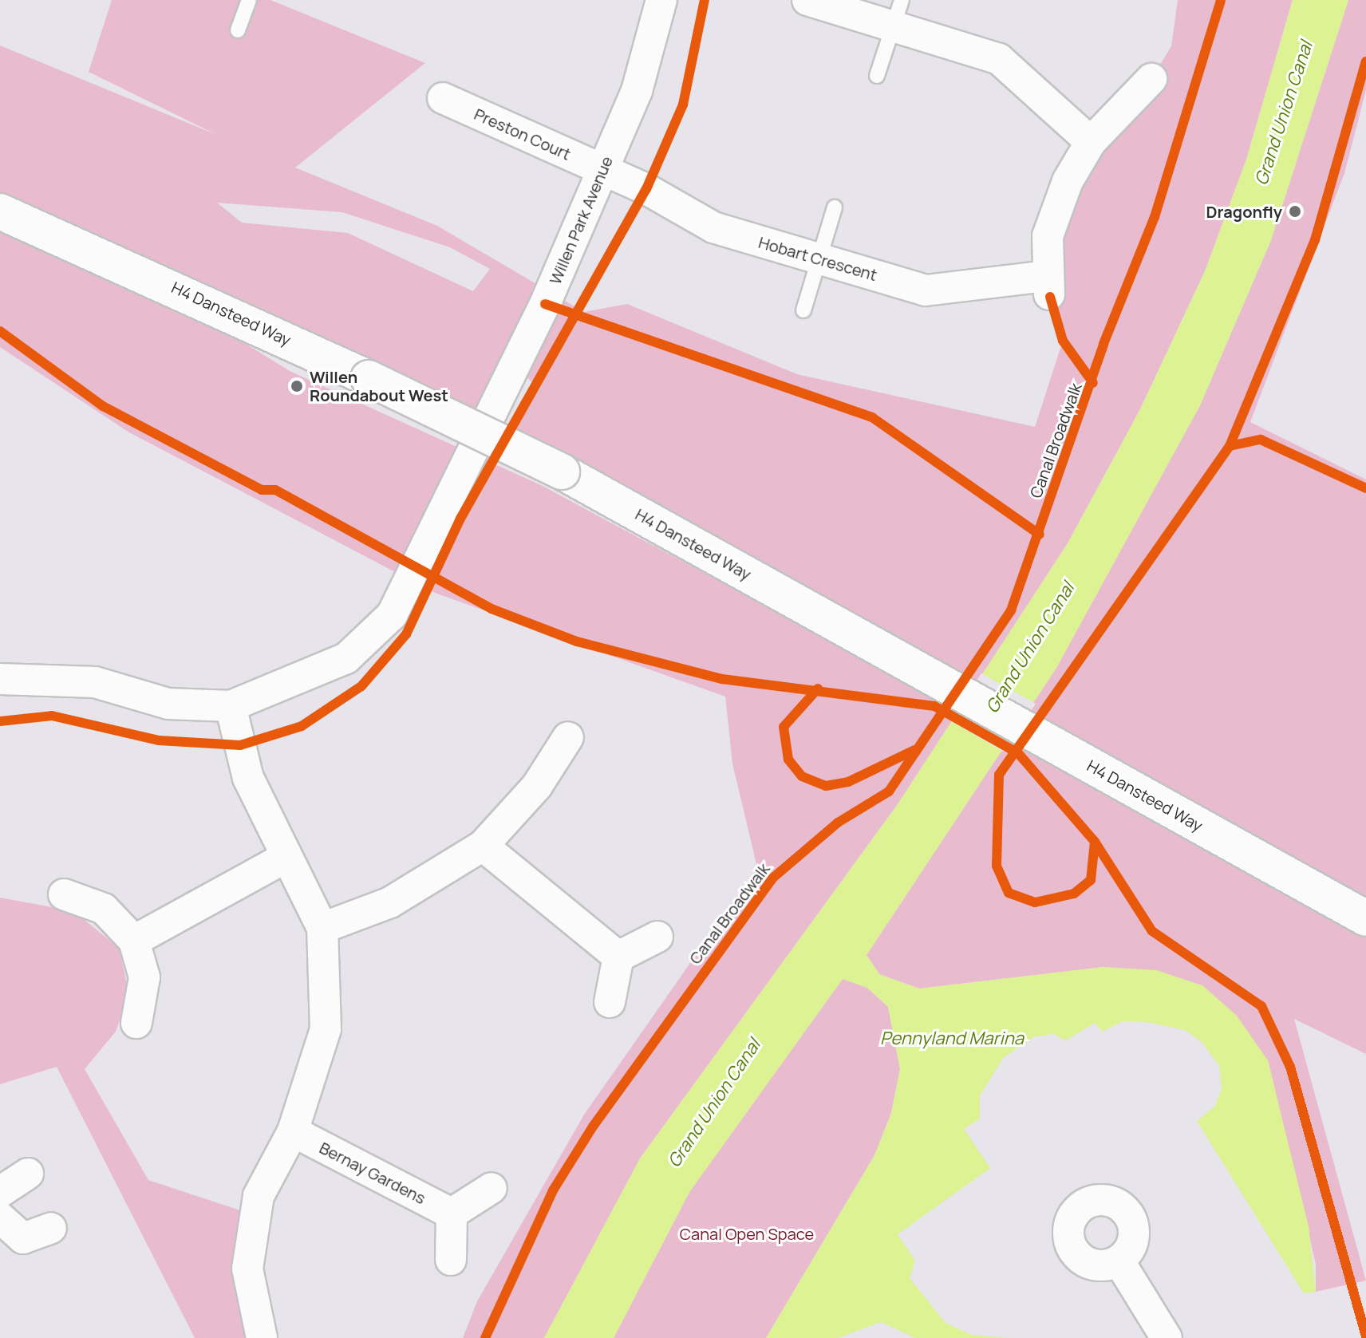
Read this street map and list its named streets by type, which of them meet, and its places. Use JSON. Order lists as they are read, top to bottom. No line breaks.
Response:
{"streets":{"street":["Preston Court","Willen Park Avenue","Hobart Crescent","H4 Dansteed Way","Bernay Gardens"],"cycle path":["Canal Broadwalk"]},"crossings":[["Preston Court","Willen Park Avenue"],["Preston Court","Hobart Crescent"],["Willen Park Avenue","Hobart Crescent"]],"water":["Grand Union Canal","Pennyland Marina"],"parks":["Canal Open Space"],"places":["Dragonfly","Willen Roundabout West"]}
